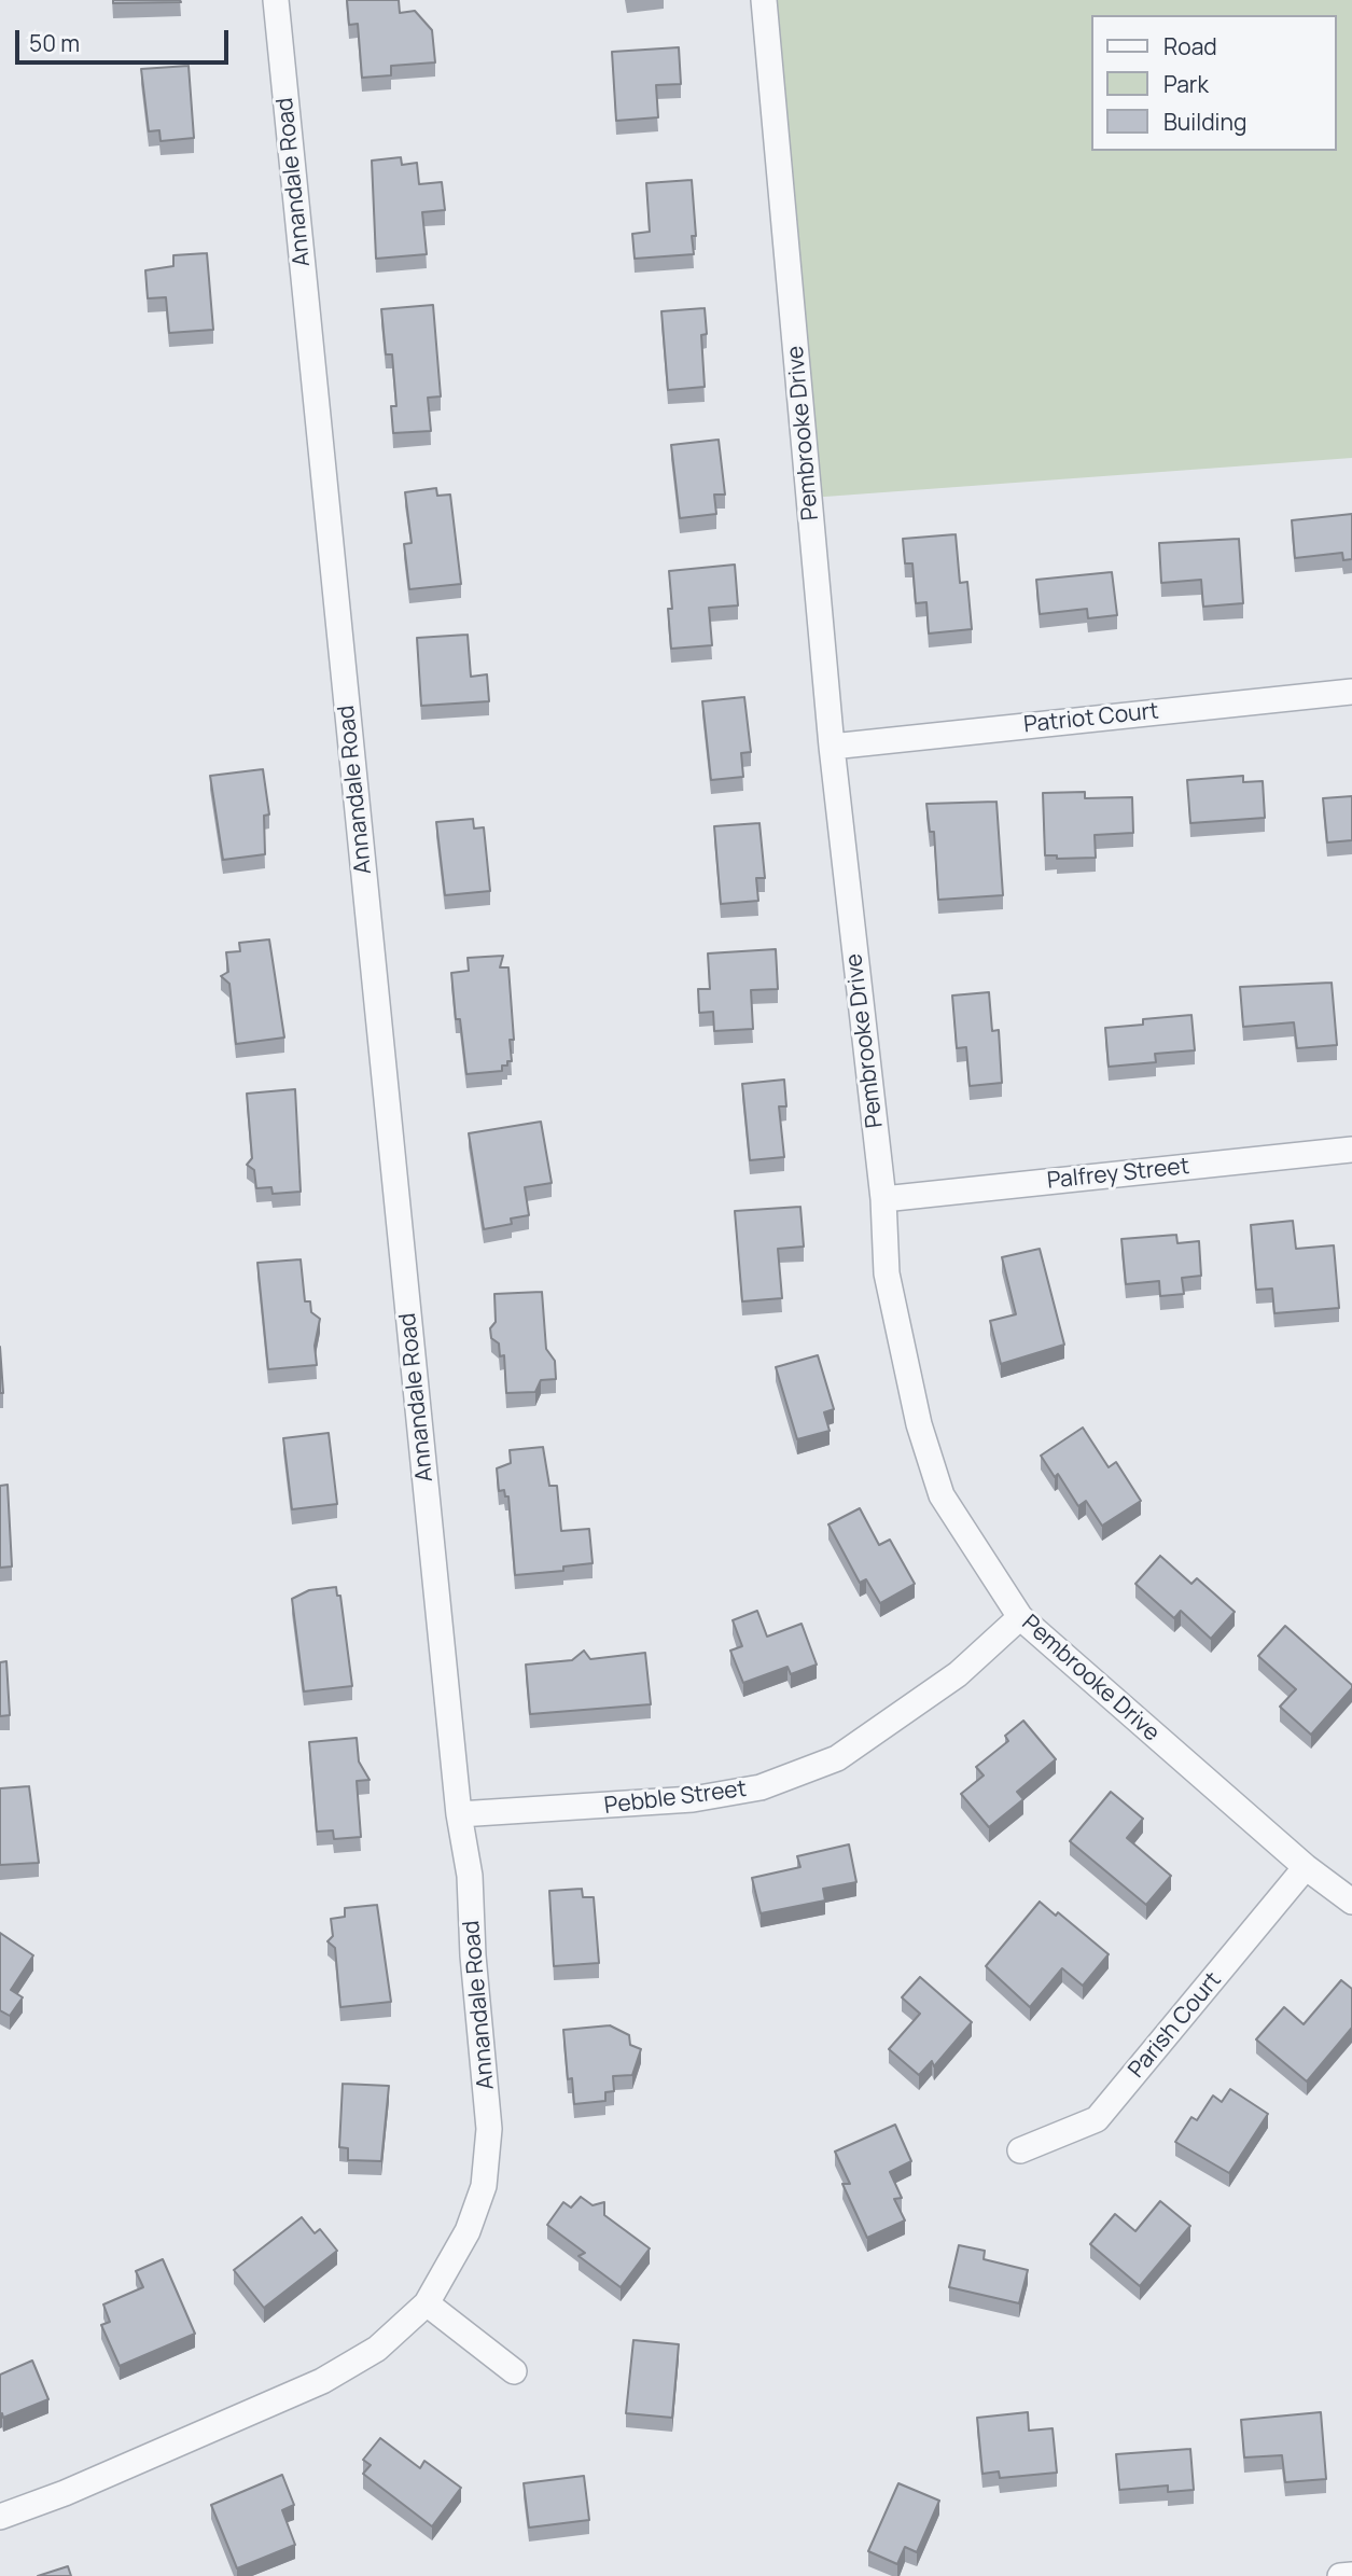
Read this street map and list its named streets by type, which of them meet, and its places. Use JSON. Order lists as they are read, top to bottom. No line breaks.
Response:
{"streets":{"street":["Annandale Road","Pembrooke Drive","Patriot Court","Palfrey Street","Pebble Street","Parish Court"]},"crossings":[["Annandale Road","Pebble Street"],["Pembrooke Drive","Patriot Court"],["Pembrooke Drive","Palfrey Street"],["Pembrooke Drive","Pebble Street"],["Pembrooke Drive","Parish Court"]],"legend":["Road","Park","Building"],"scale_bar":"50 m"}
